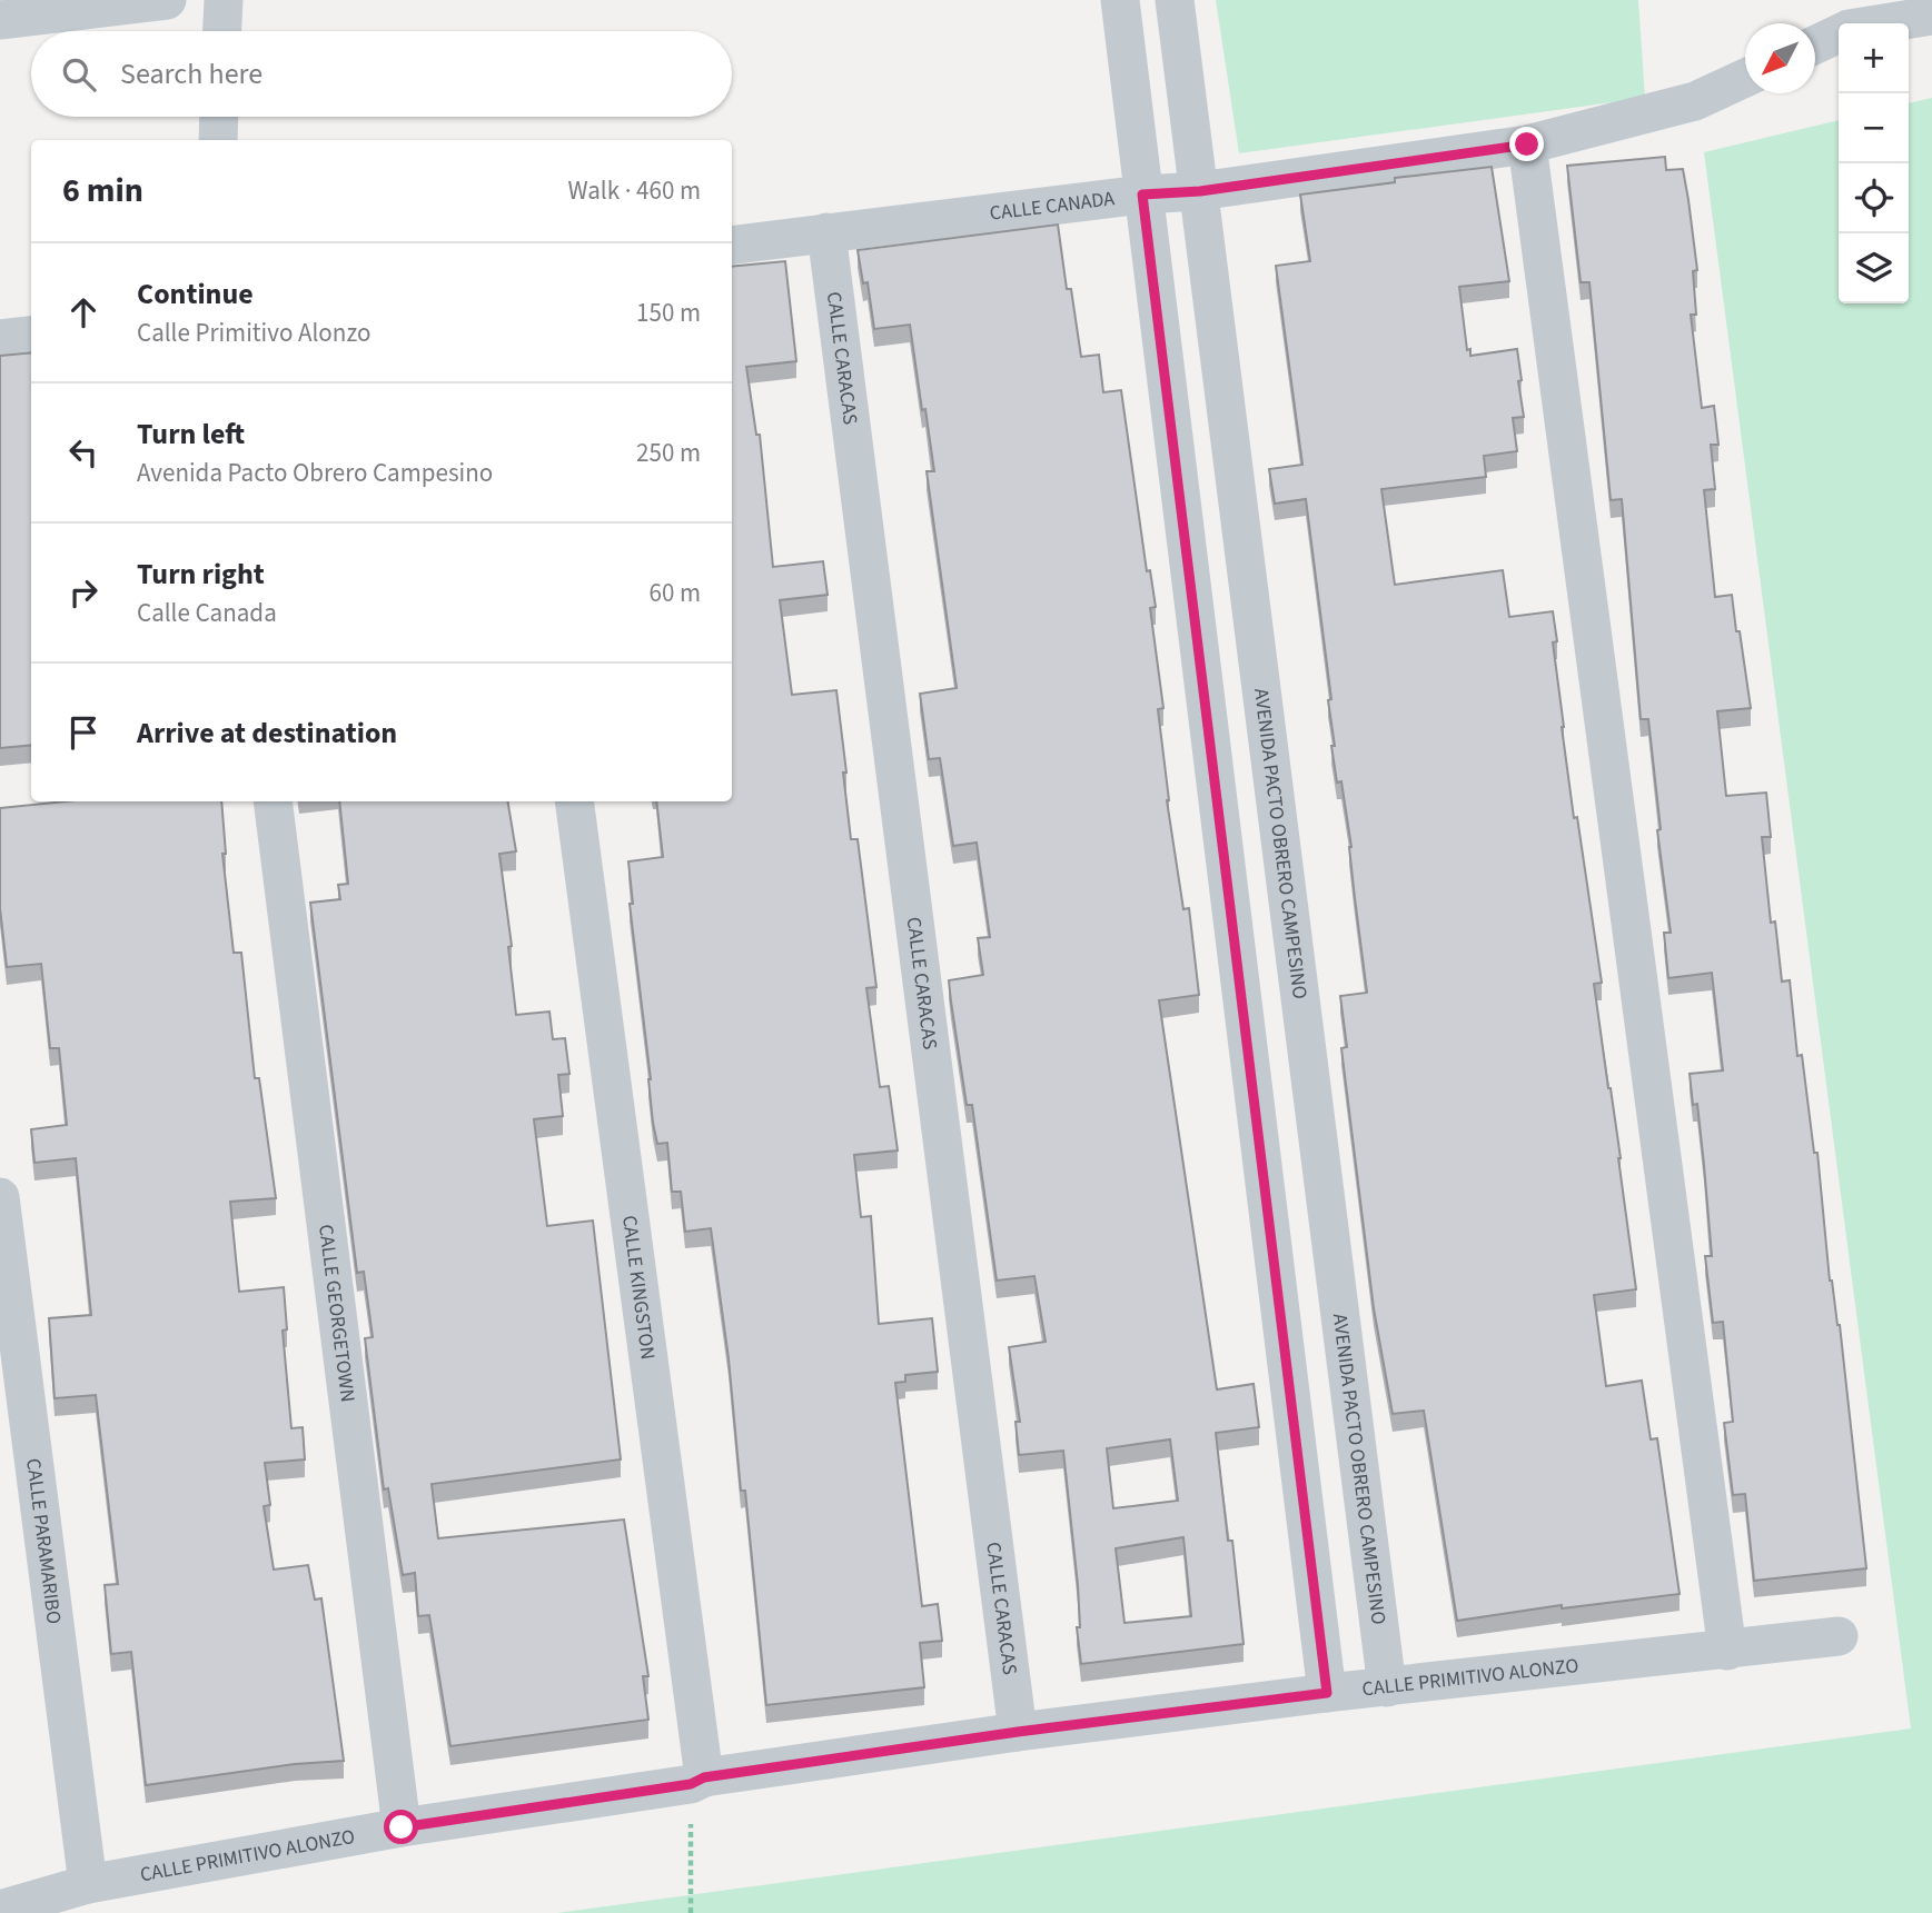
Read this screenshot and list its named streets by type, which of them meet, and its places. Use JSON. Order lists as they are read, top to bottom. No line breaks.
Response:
{"streets":{"street":["CALLE CANADA","CALLE CARACAS","AVENIDA PACTO OBRERO CAMPESINO","CALLE KINGSTON","CALLE GEORGETOWN","CALLE PARAMARIBO","CALLE PRIMITIVO ALONZO"]},"crossings":[["CALLE CANADA","CALLE CARACAS"],["CALLE CANADA","AVENIDA PACTO OBRERO CAMPESINO"],["CALLE CARACAS","CALLE PRIMITIVO ALONZO"],["AVENIDA PACTO OBRERO CAMPESINO","CALLE PRIMITIVO ALONZO"],["CALLE KINGSTON","CALLE PRIMITIVO ALONZO"],["CALLE GEORGETOWN","CALLE PRIMITIVO ALONZO"],["CALLE PARAMARIBO","CALLE PRIMITIVO ALONZO"]],"north":"bottom left","page":{"map_buttons":["+","−"],"search":"Search here","heading":["6 min","Walk · 460 m"],"list":[["Continue","Calle Primitivo Alonzo","150 m"],["Turn left","Avenida Pacto Obrero Campesino","250 m"],["Turn right","Calle Canada","60 m"],"Arrive at destination"]}}
